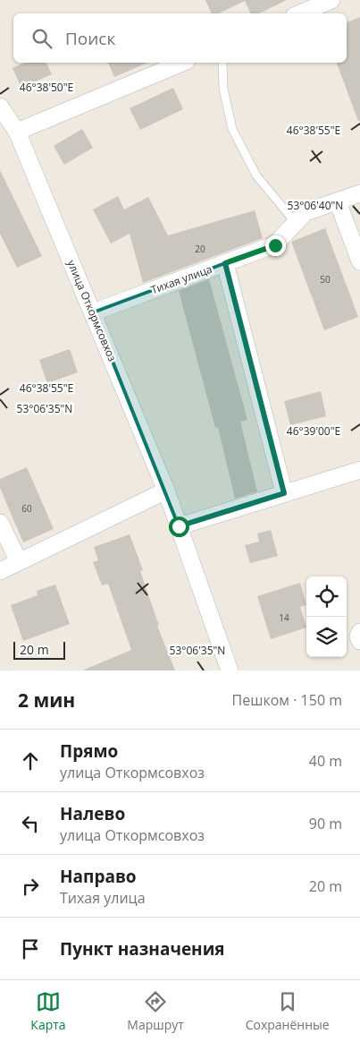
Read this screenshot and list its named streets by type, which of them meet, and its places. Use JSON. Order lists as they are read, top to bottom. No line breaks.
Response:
{"streets":{"street":["Тихая улица","улица Откормсовхоз"]},"crossings":[["Тихая улица","улица Откормсовхоз"]],"house_numbers":["20","50","60","14"],"scale_bar":"20 m","page":{"search":"Поиск","scale":"20 m","heading":["2 мин","Пешком · 150 m"],"list":[["Прямо","улица Откормсовхоз","40 m"],["Налево","улица Откормсовхоз","90 m"],["Направо","Тихая улица","20 m"],"Пункт назначения"],"nav":["Карта","Маршрут","Сохранённые"]},"coordinates":["46°38'50\"E","46°38'55\"E","53°06'40\"N","53°06'35\"N","46°39'00\"E"]}
